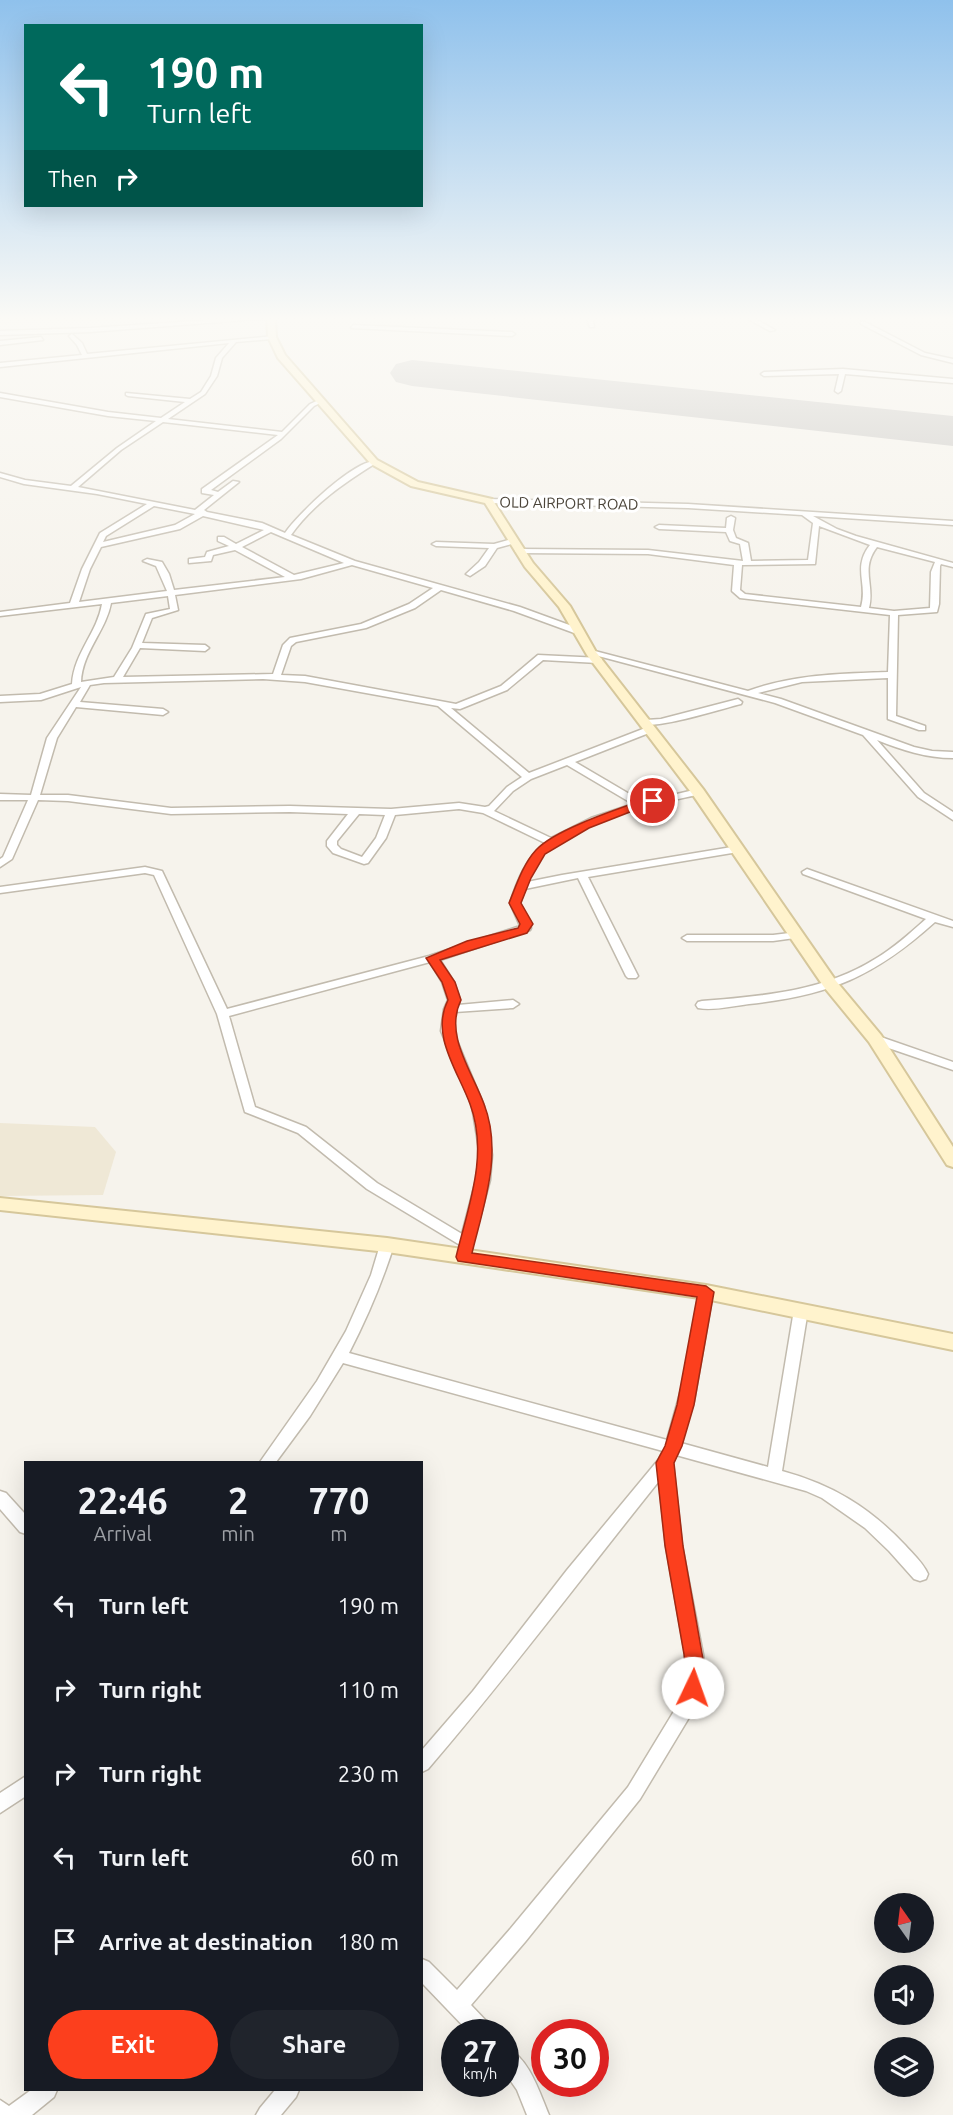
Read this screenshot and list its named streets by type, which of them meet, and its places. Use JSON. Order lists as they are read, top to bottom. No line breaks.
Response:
{"streets":{"street":["OLD AIRPORT ROAD"]},"north":"top","page":{"turn":["190 m","Turn left"],"then":"Then","eta":["22:46","Arrival","2","min","770","m"],"list":[{"name":"Turn left","value":"190 m"},{"name":"Turn right","value":"110 m"},{"name":"Turn right","value":"230 m"},{"name":"Turn left","value":"60 m"},{"name":"Arrive at destination","value":"180 m"}],"buttons":["Exit","Share"],"speed":"27 km/h","limit":"30"}}
